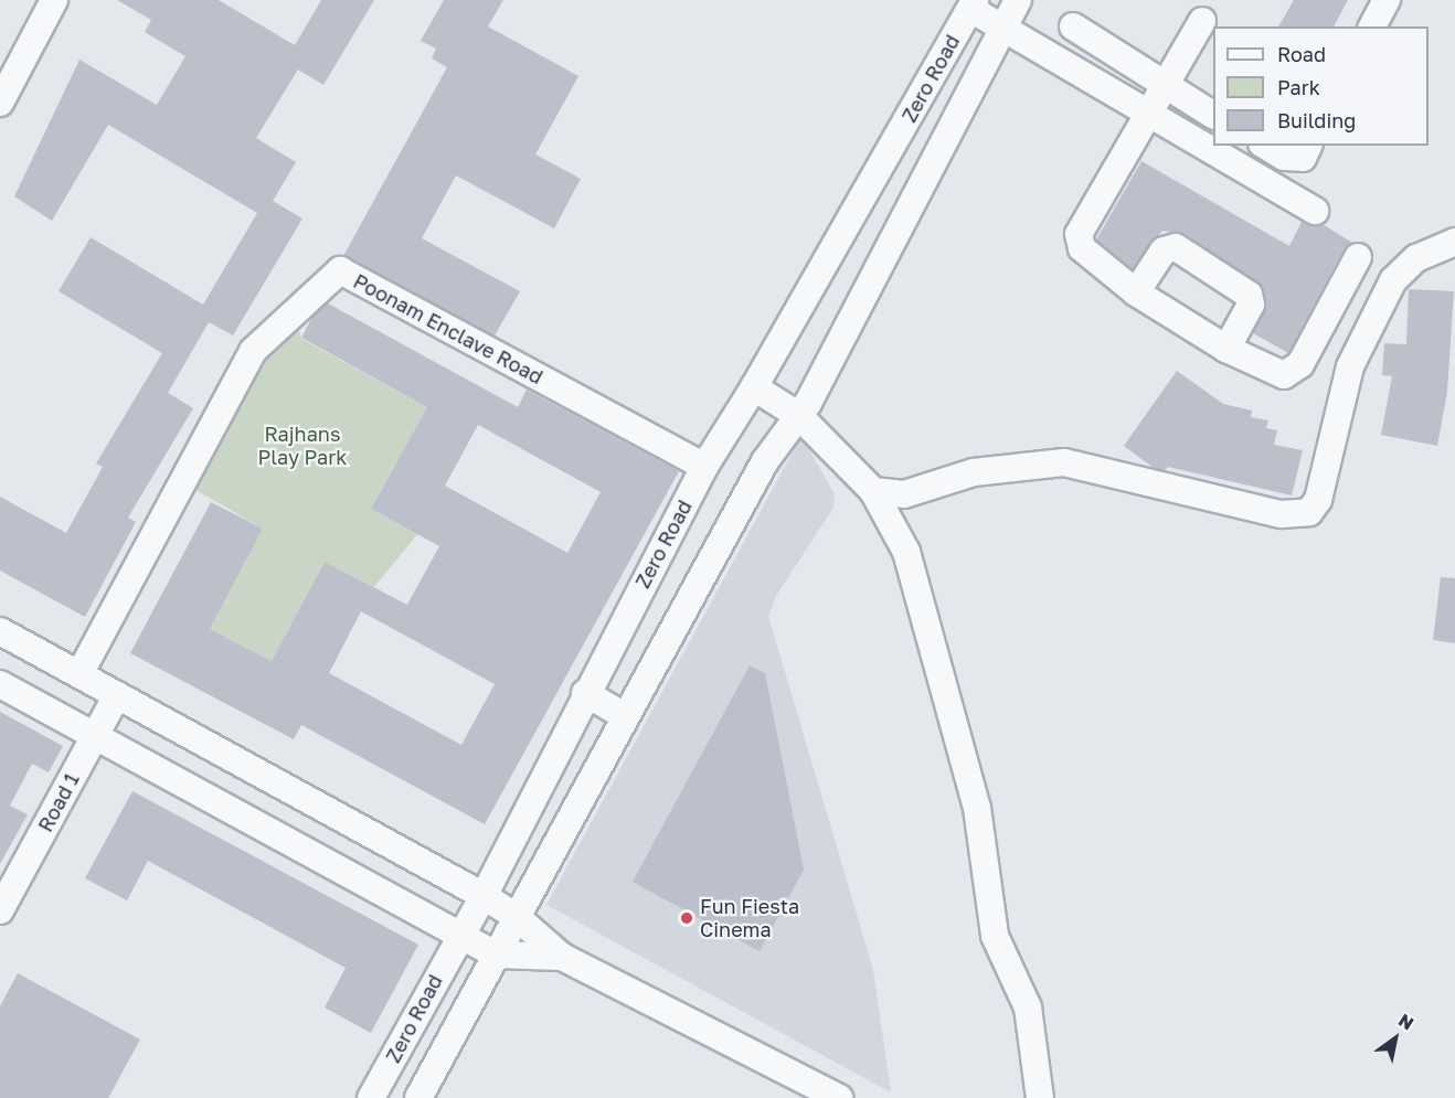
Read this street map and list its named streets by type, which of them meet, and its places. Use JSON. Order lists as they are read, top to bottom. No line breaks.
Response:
{"streets":{"street":["Zero Road","Poonam Enclave Road","Road 1"]},"crossings":[["Zero Road","Poonam Enclave Road"]],"parks":["Rajhans Play Park"],"places":["Fun Fiesta Cinema"],"legend":["Road","Park","Building"],"north":"top right"}
